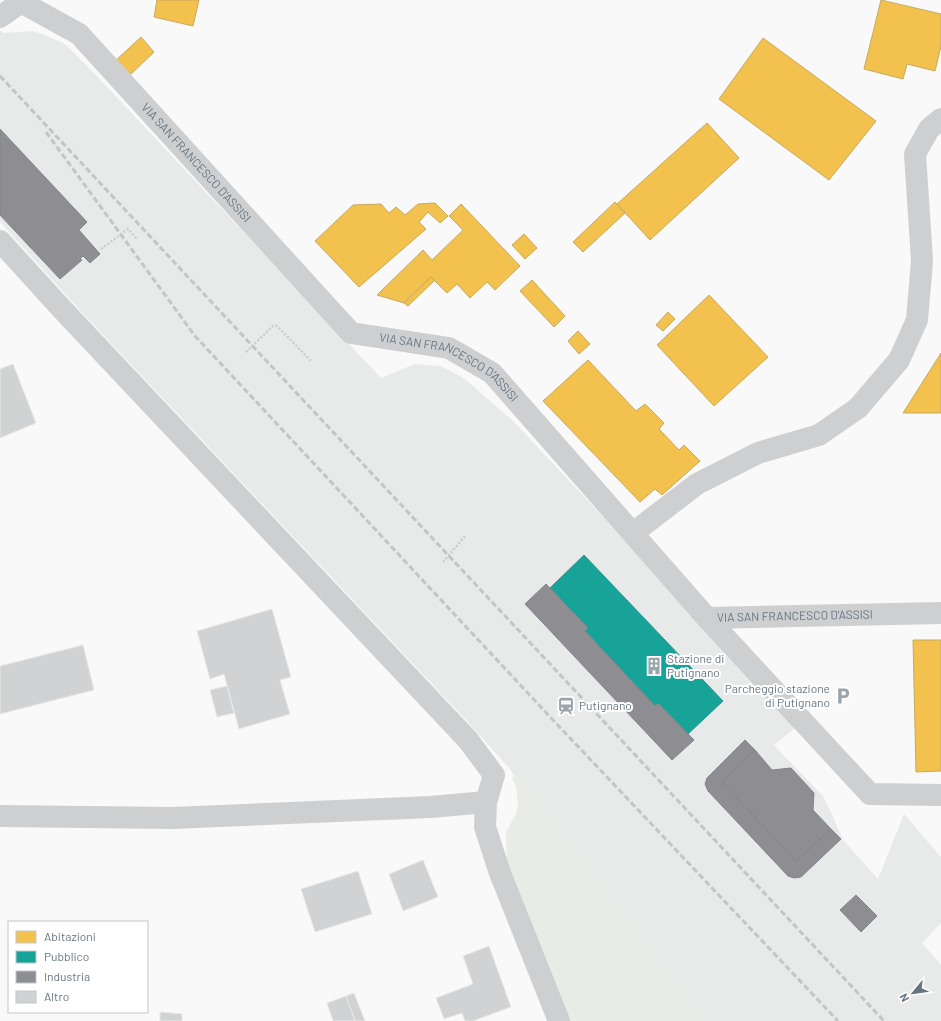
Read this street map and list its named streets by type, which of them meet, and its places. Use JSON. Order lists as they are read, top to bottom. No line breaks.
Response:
{"streets":{"street":["VIA SAN FRANCESCO D'ASSISI"]},"places":{"building":["Stazione di Putignano"],"parking":["Parcheggio stazione di Putignano"],"station":["Putignano"]},"legend":["Abitazioni","Pubblico","Industria","Altro"],"north":"bottom left"}
